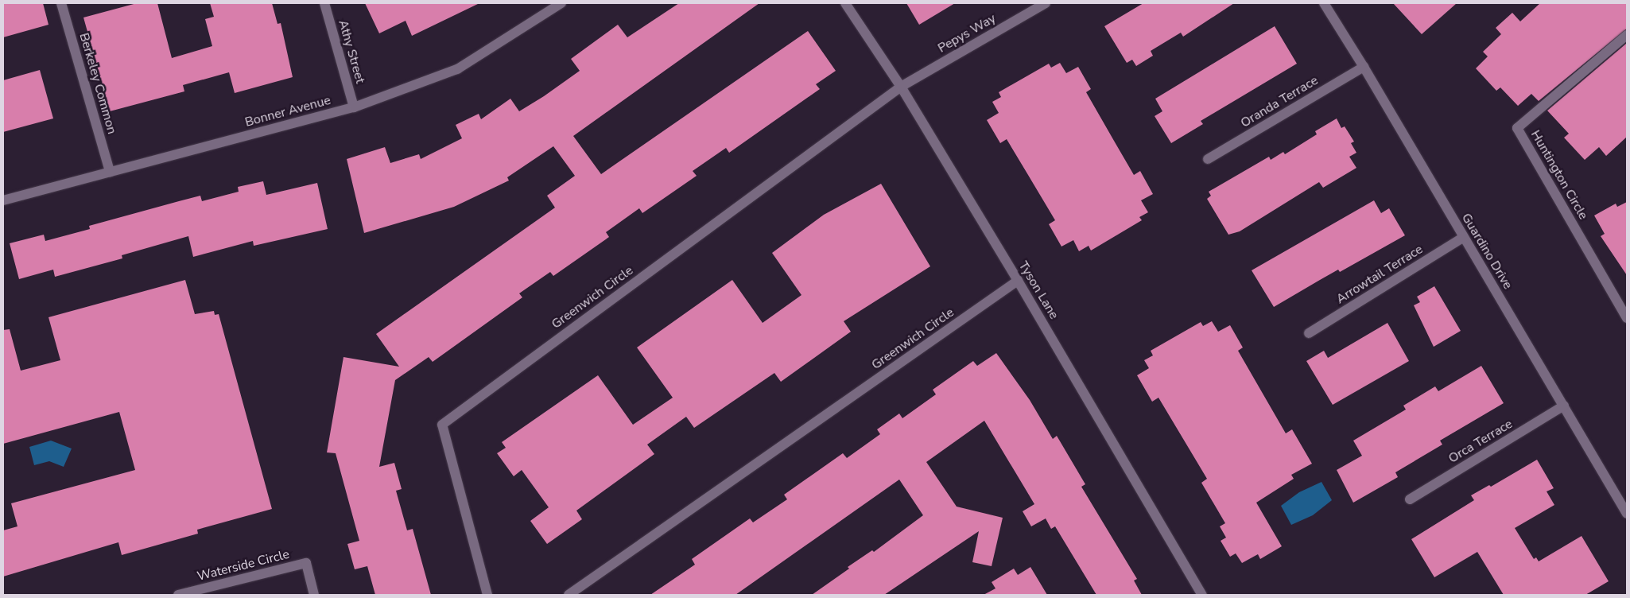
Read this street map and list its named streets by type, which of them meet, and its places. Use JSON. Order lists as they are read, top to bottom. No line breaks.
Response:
{"streets":{"street":["Pepys Way","Athy Street","Berkeley Common","Oranda Terrace","Bonner Avenue","Huntington Circle","Guardino Drive","Arrowtail Terrace","Tyson Lane","Greenwich Circle","Orca Terrace","Waterside Circle"]},"crossings":[["Pepys Way","Tyson Lane"],["Pepys Way","Greenwich Circle"],["Athy Street","Bonner Avenue"],["Berkeley Common","Bonner Avenue"],["Oranda Terrace","Guardino Drive"],["Guardino Drive","Arrowtail Terrace"],["Guardino Drive","Orca Terrace"],["Tyson Lane","Greenwich Circle"]]}
